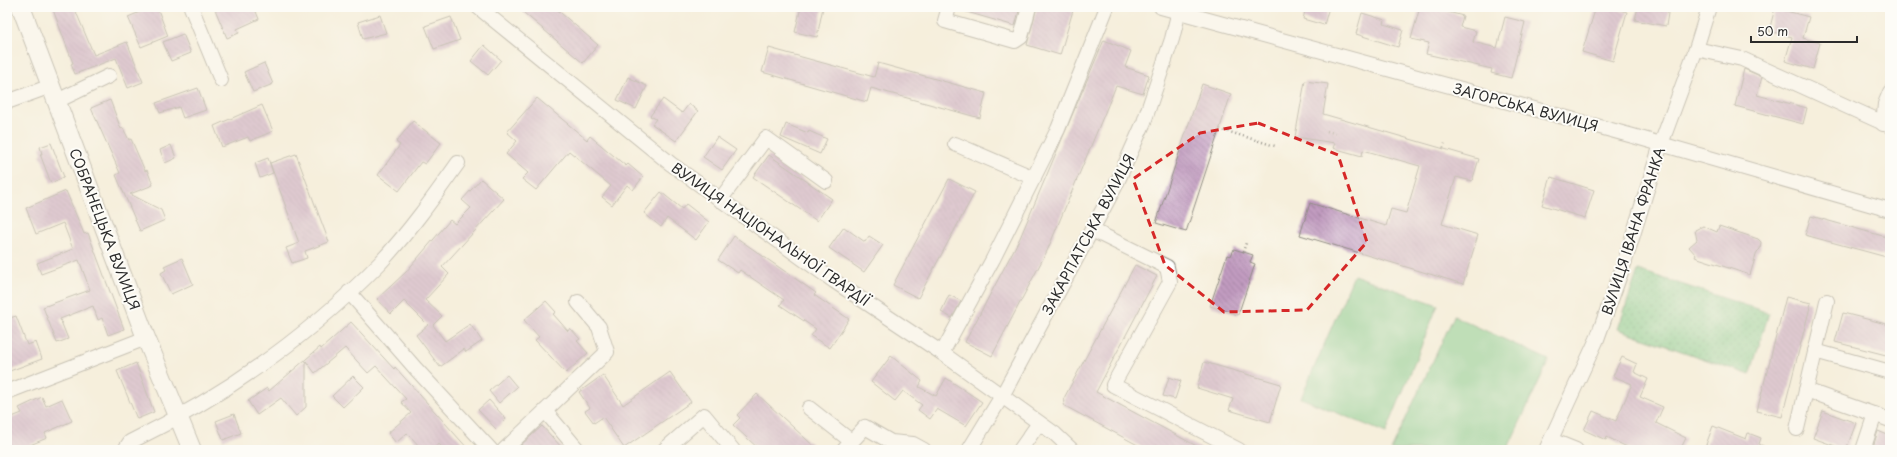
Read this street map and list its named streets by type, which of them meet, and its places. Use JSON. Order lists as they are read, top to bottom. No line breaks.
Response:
{"streets":{"main road":["СОБРАНЕЦЬКА ВУЛИЦЯ"],"street":["ЗАГОРСЬКА ВУЛИЦЯ","ВУЛИЦЯ ІВАНА ФРАНКА","ВУЛИЦЯ НАЦІОНАЛЬНОЇ ГВАРДІЇ","ЗАКАРПАТСЬКА ВУЛИЦЯ"]},"crossings":[["ЗАГОРСЬКА ВУЛИЦЯ","ВУЛИЦЯ ІВАНА ФРАНКА"],["ЗАГОРСЬКА ВУЛИЦЯ","ЗАКАРПАТСЬКА ВУЛИЦЯ"],["ВУЛИЦЯ НАЦІОНАЛЬНОЇ ГВАРДІЇ","ЗАКАРПАТСЬКА ВУЛИЦЯ"]],"scale_bar":"50 m"}
